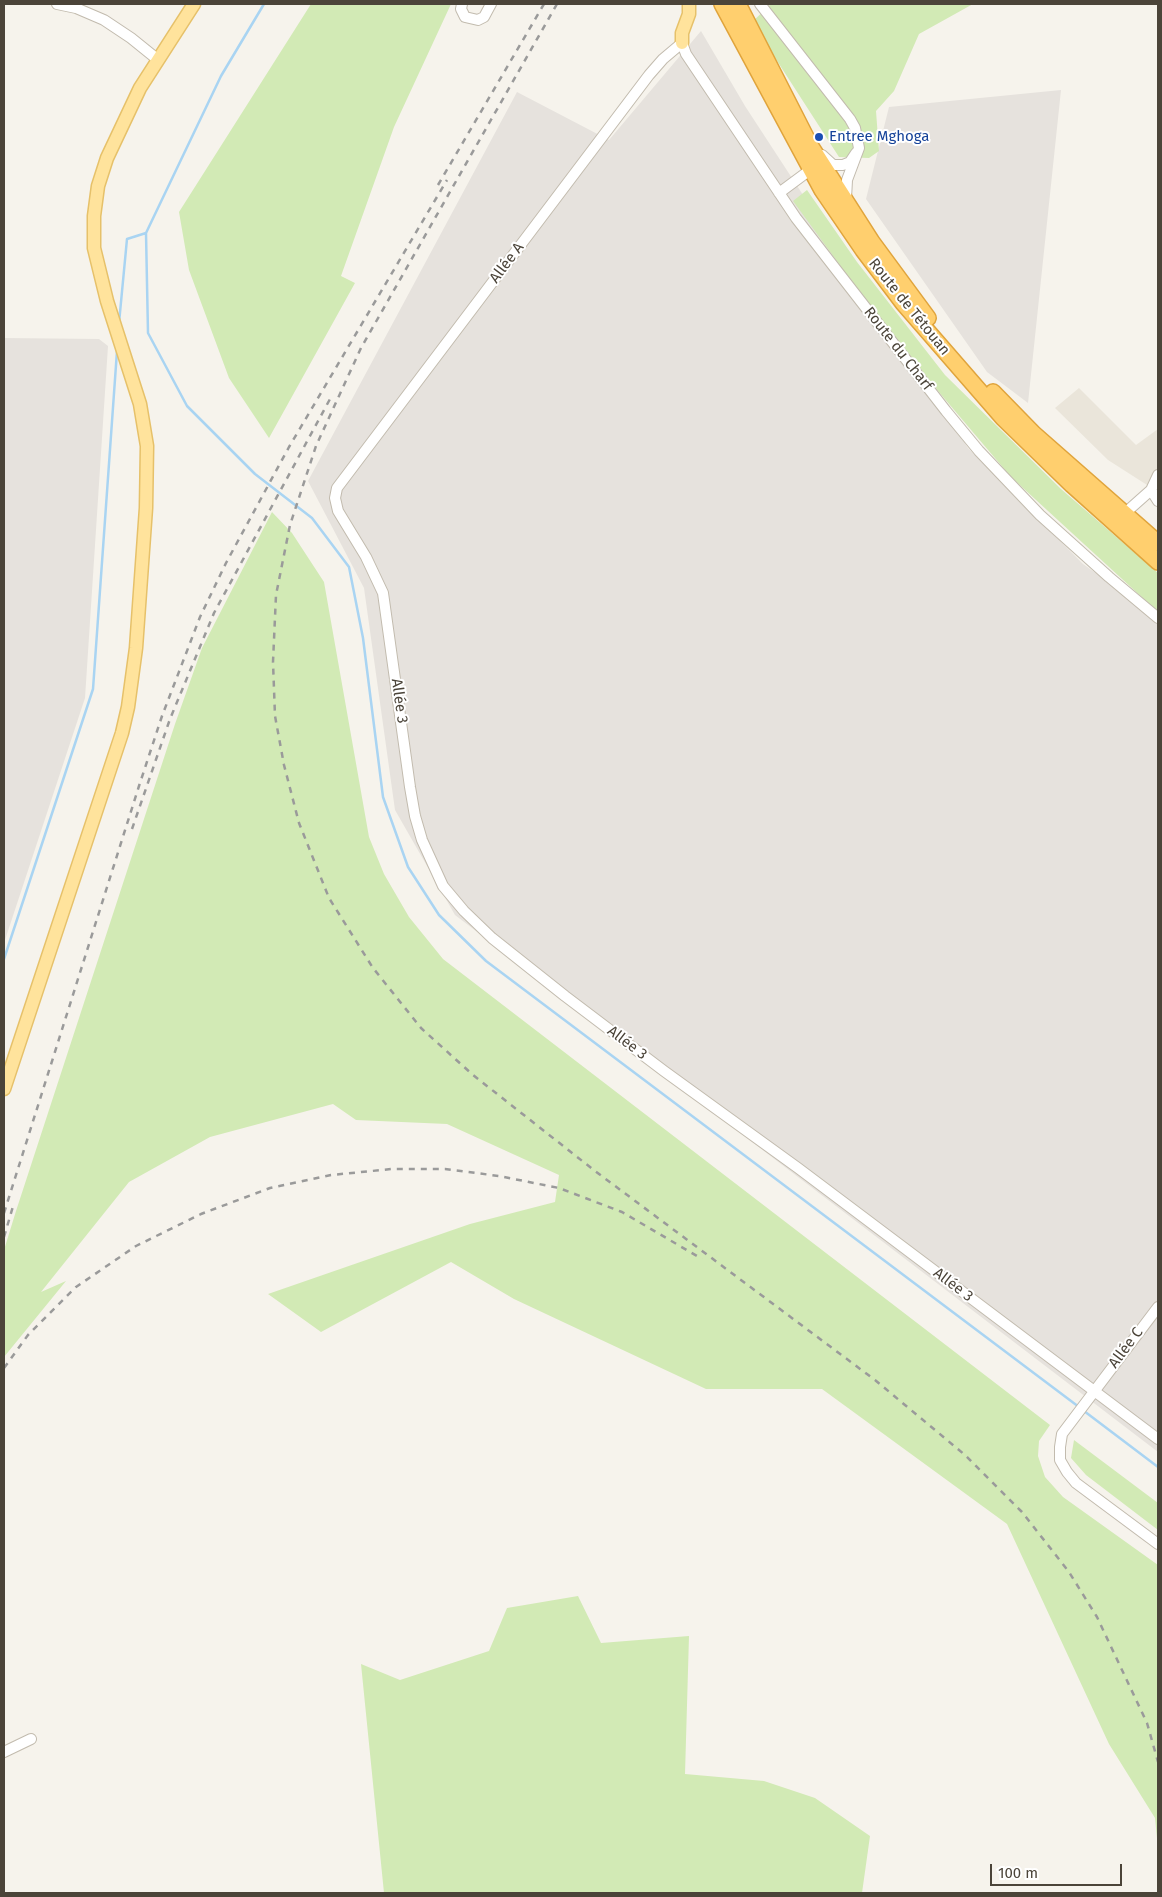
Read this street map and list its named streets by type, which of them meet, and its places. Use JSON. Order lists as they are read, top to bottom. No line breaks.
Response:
{"streets":{"highway":["Route de Tétouan"],"street":["Allée A","Route du Charf","Allée 3","Allée C"]},"crossings":[["Allée A","Route du Charf"],["Allée A","Allée 3"],["Allée 3","Allée C"]],"places":["Entree Mghoga"],"scale_bar":"100 m"}
